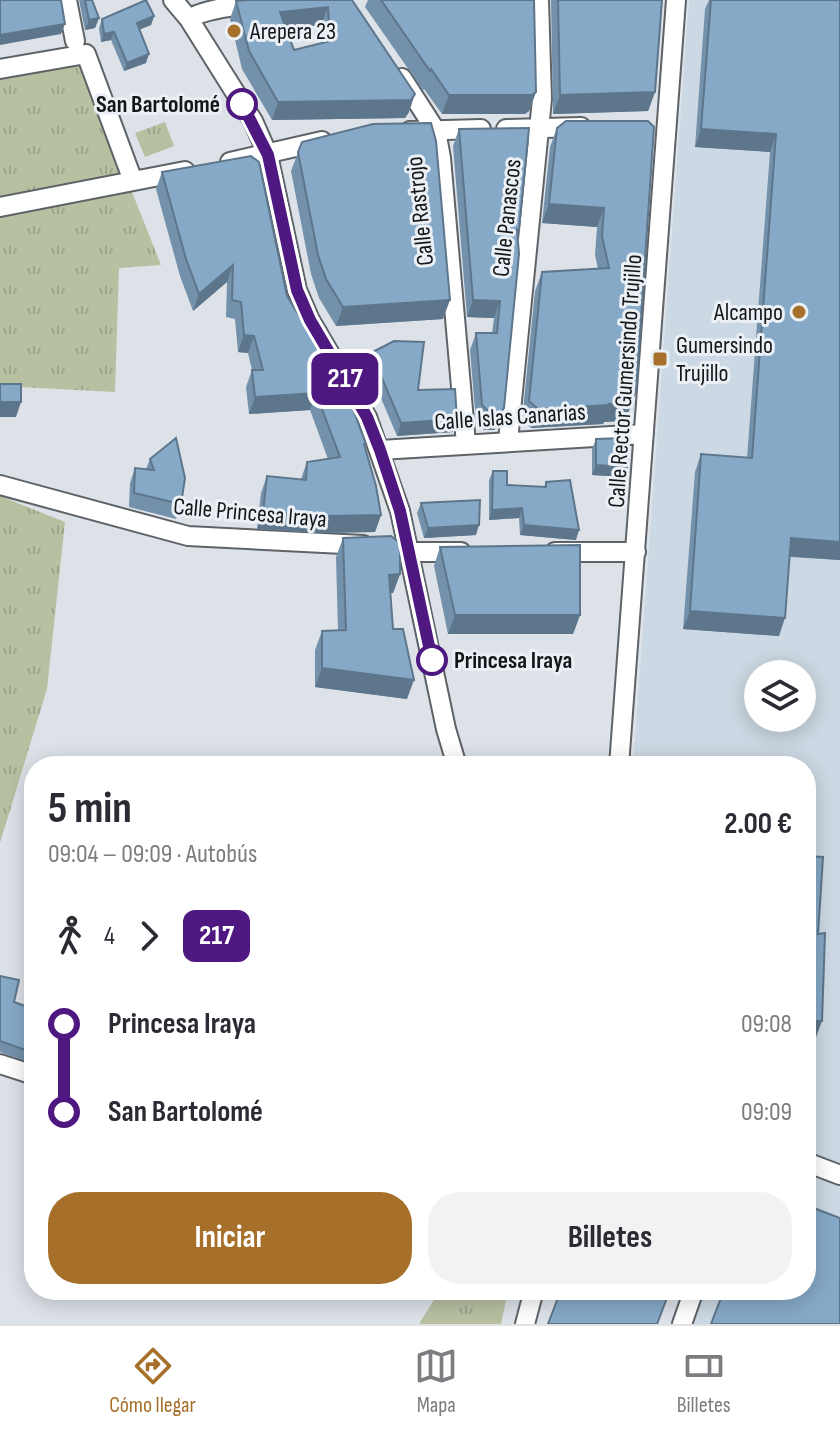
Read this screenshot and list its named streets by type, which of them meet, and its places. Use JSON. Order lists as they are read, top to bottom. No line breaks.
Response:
{"streets":{"street":["Calle Rastrojo","Calle Panascos","Calle Rector Gumersindo Trujillo","Calle Islas Canarias","Calle Princesa Iraya"]},"crossings":[["Calle Rastrojo","Calle Islas Canarias"],["Calle Panascos","Calle Islas Canarias"],["Calle Rector Gumersindo Trujillo","Calle Islas Canarias"]],"places":{"other":["Arepera 23","San Bartolomé","Alcampo","Princesa Iraya"],"transit":["Gumersindo Trujillo"]},"lines":["bus line 217"],"page":{"on_map":"217","heading":["5 min","09:04 – 09:09 · Autobús","2.00 €"],"legs":["4","217"],"list":[{"name":"Princesa Iraya","value":"09:08"},{"name":"San Bartolomé","value":"09:09"}],"buttons":["Iniciar","Billetes"],"tabs":["Cómo llegar","Mapa","Billetes"]}}
